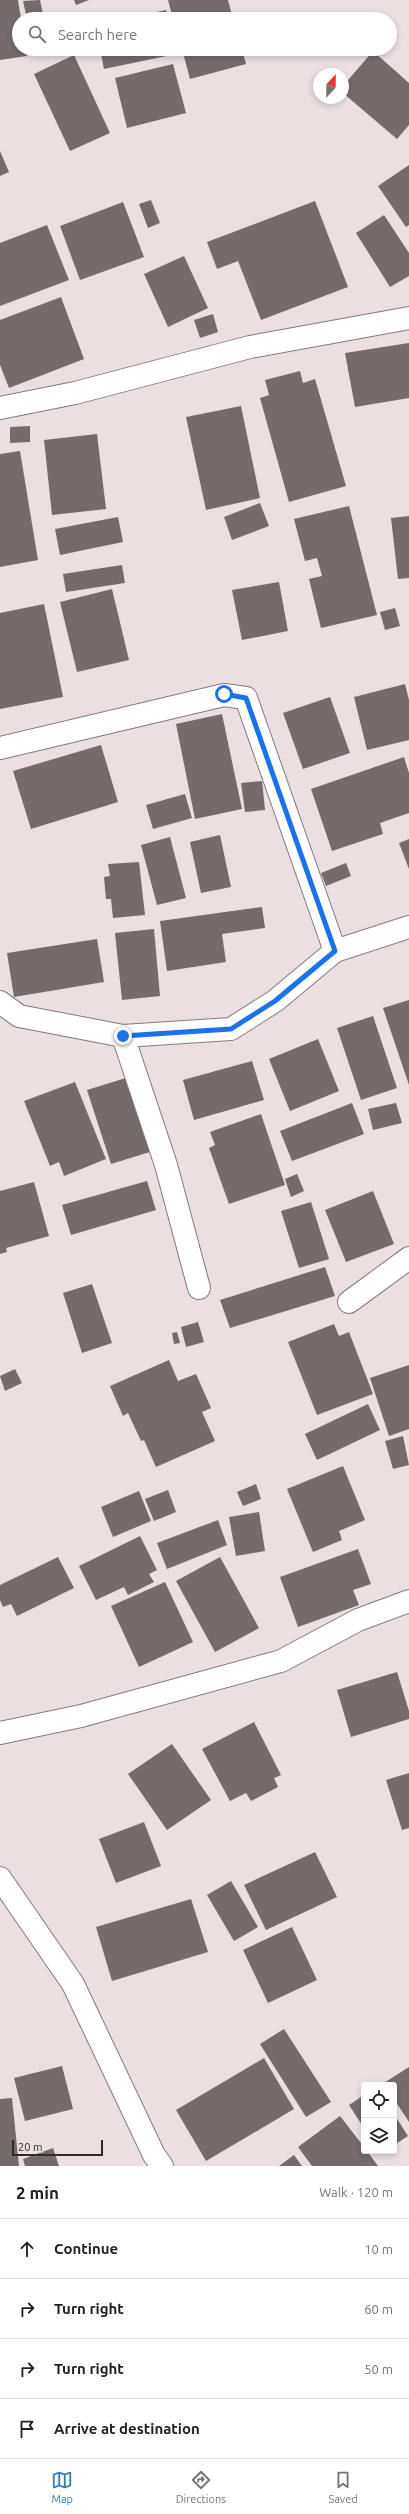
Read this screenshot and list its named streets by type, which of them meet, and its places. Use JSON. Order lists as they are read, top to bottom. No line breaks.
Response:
{"scale_bar":"20 m","north":"top","page":{"search":"Search here","scale":"20 m","heading":["2 min","Walk · 120 m"],"list":[["Continue","10 m"],["Turn right","60 m"],["Turn right","50 m"],"Arrive at destination"],"nav":["Map","Directions","Saved"]}}
